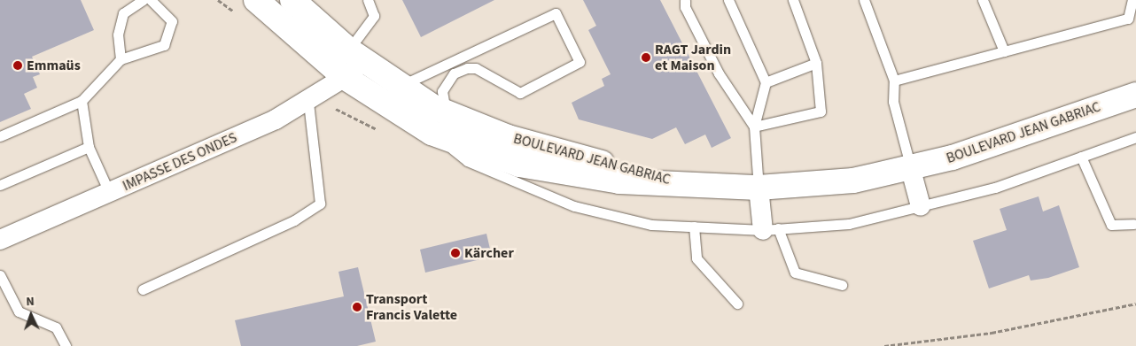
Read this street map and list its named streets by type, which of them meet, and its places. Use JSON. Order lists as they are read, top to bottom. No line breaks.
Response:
{"streets":{"main road":["BOULEVARD JEAN GABRIAC"],"street":["IMPASSE DES ONDES"]},"crossings":[["BOULEVARD JEAN GABRIAC","IMPASSE DES ONDES"]],"places":["RAGT Jardin et Maison","Emmaüs","Kärcher","Transport Francis Valette"],"north":"top"}
